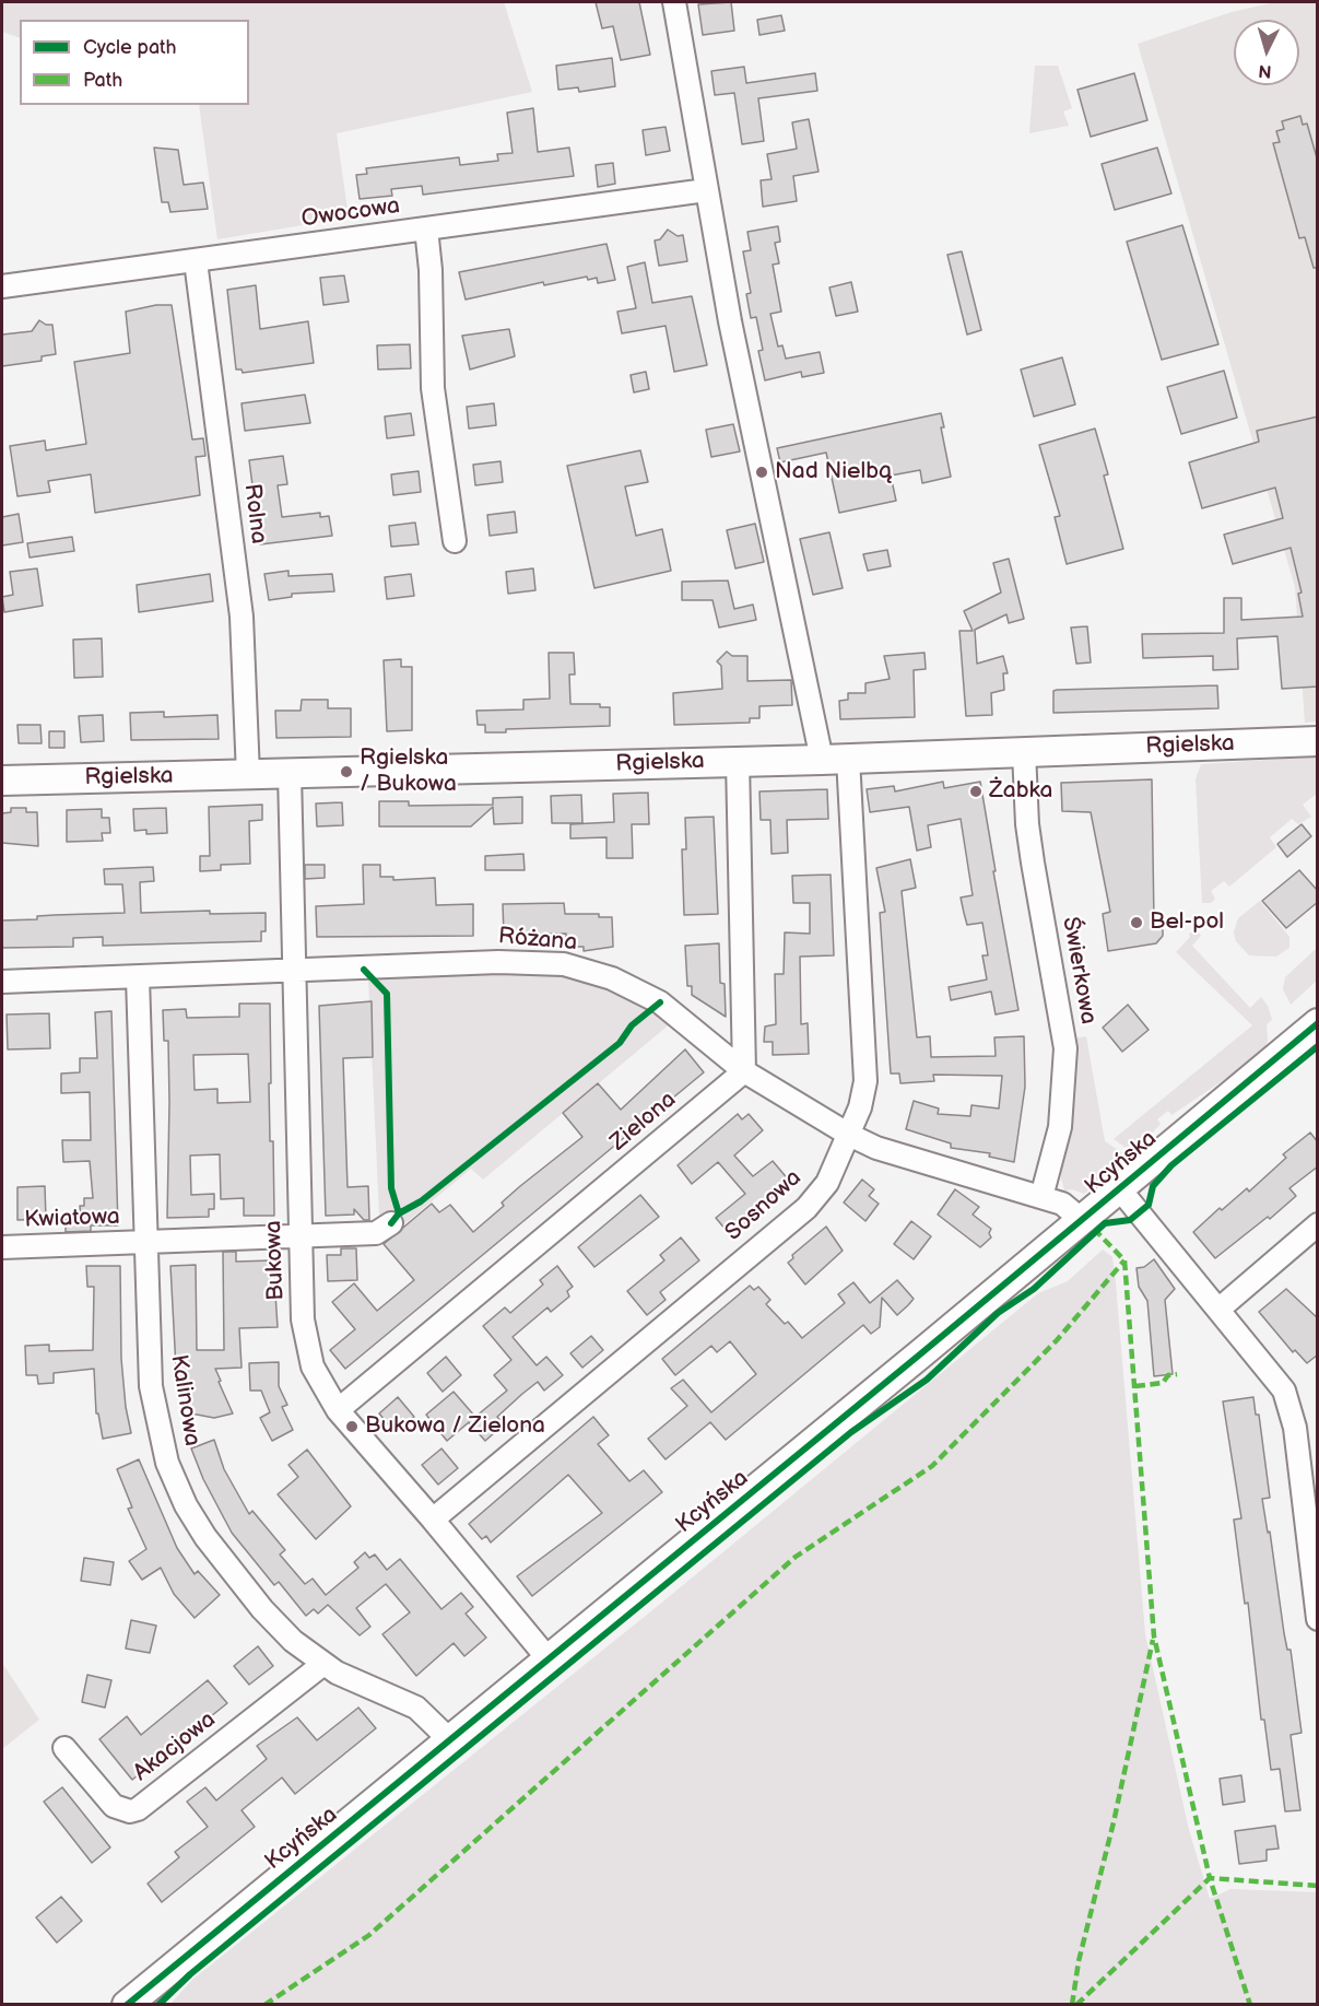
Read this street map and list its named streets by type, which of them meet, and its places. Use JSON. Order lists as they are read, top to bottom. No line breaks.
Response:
{"streets":{"street":["Owocowa","Rolna","Rgielska","Różana","Świerkowa","Zielona","Kcyńska","Sosnowa","Kwiatowa","Bukowa","Kalinowa","Akacjowa"]},"crossings":[["Owocowa","Rolna"],["Rolna","Rgielska"],["Rgielska","Świerkowa"],["Rgielska","Sosnowa"],["Rgielska","Bukowa"],["Różana","Świerkowa"],["Różana","Zielona"],["Różana","Kcyńska"],["Różana","Sosnowa"],["Różana","Bukowa"],["Różana","Kalinowa"],["Zielona","Bukowa"],["Kcyńska","Bukowa"],["Kcyńska","Kalinowa"],["Sosnowa","Bukowa"],["Kwiatowa","Bukowa"],["Kwiatowa","Kalinowa"],["Kalinowa","Akacjowa"]],"places":["Nad Nielbą","Rgielska / Bukowa","Żabka","Bel-pol","Bukowa / Zielona"],"legend":["Cycle path","Path"],"north":"bottom"}
